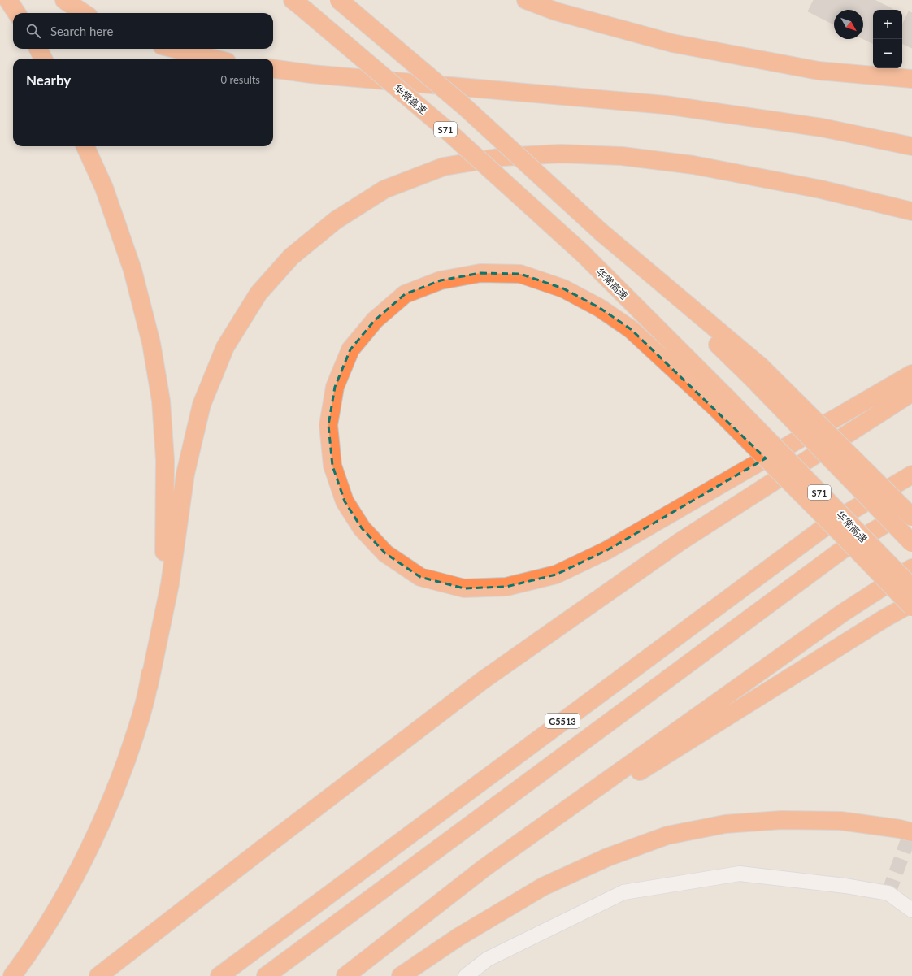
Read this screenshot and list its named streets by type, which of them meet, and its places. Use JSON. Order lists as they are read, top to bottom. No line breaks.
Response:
{"streets":{"highway":["华常高速","S71","G5513"]},"north":"bottom right","page":{"map_buttons":["+","−"],"search":"Search here","heading":["Nearby","0 results"]}}
